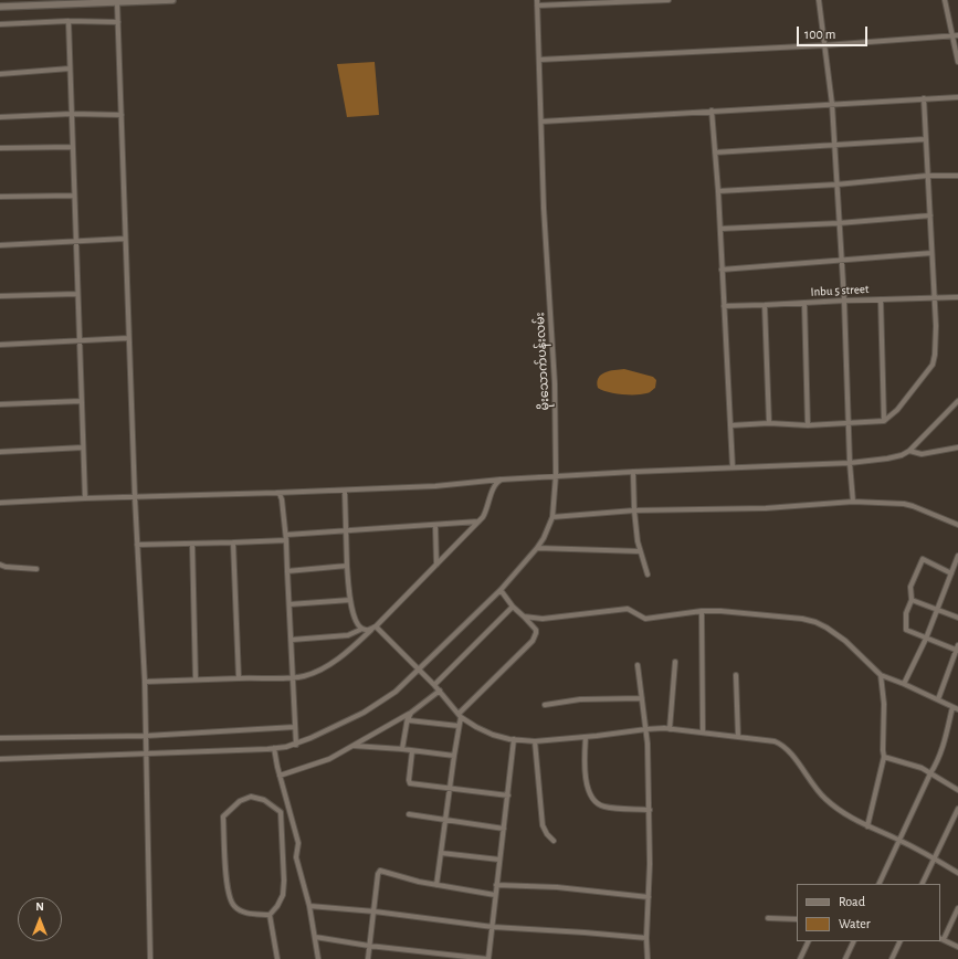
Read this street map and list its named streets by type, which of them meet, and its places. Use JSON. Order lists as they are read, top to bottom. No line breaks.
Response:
{"streets":{"street":["Inbu 5 street","မိုးသောက်ပန်းလမ်း"]},"legend":["Road","Water"],"scale_bar":"100 m","north":"top"}
